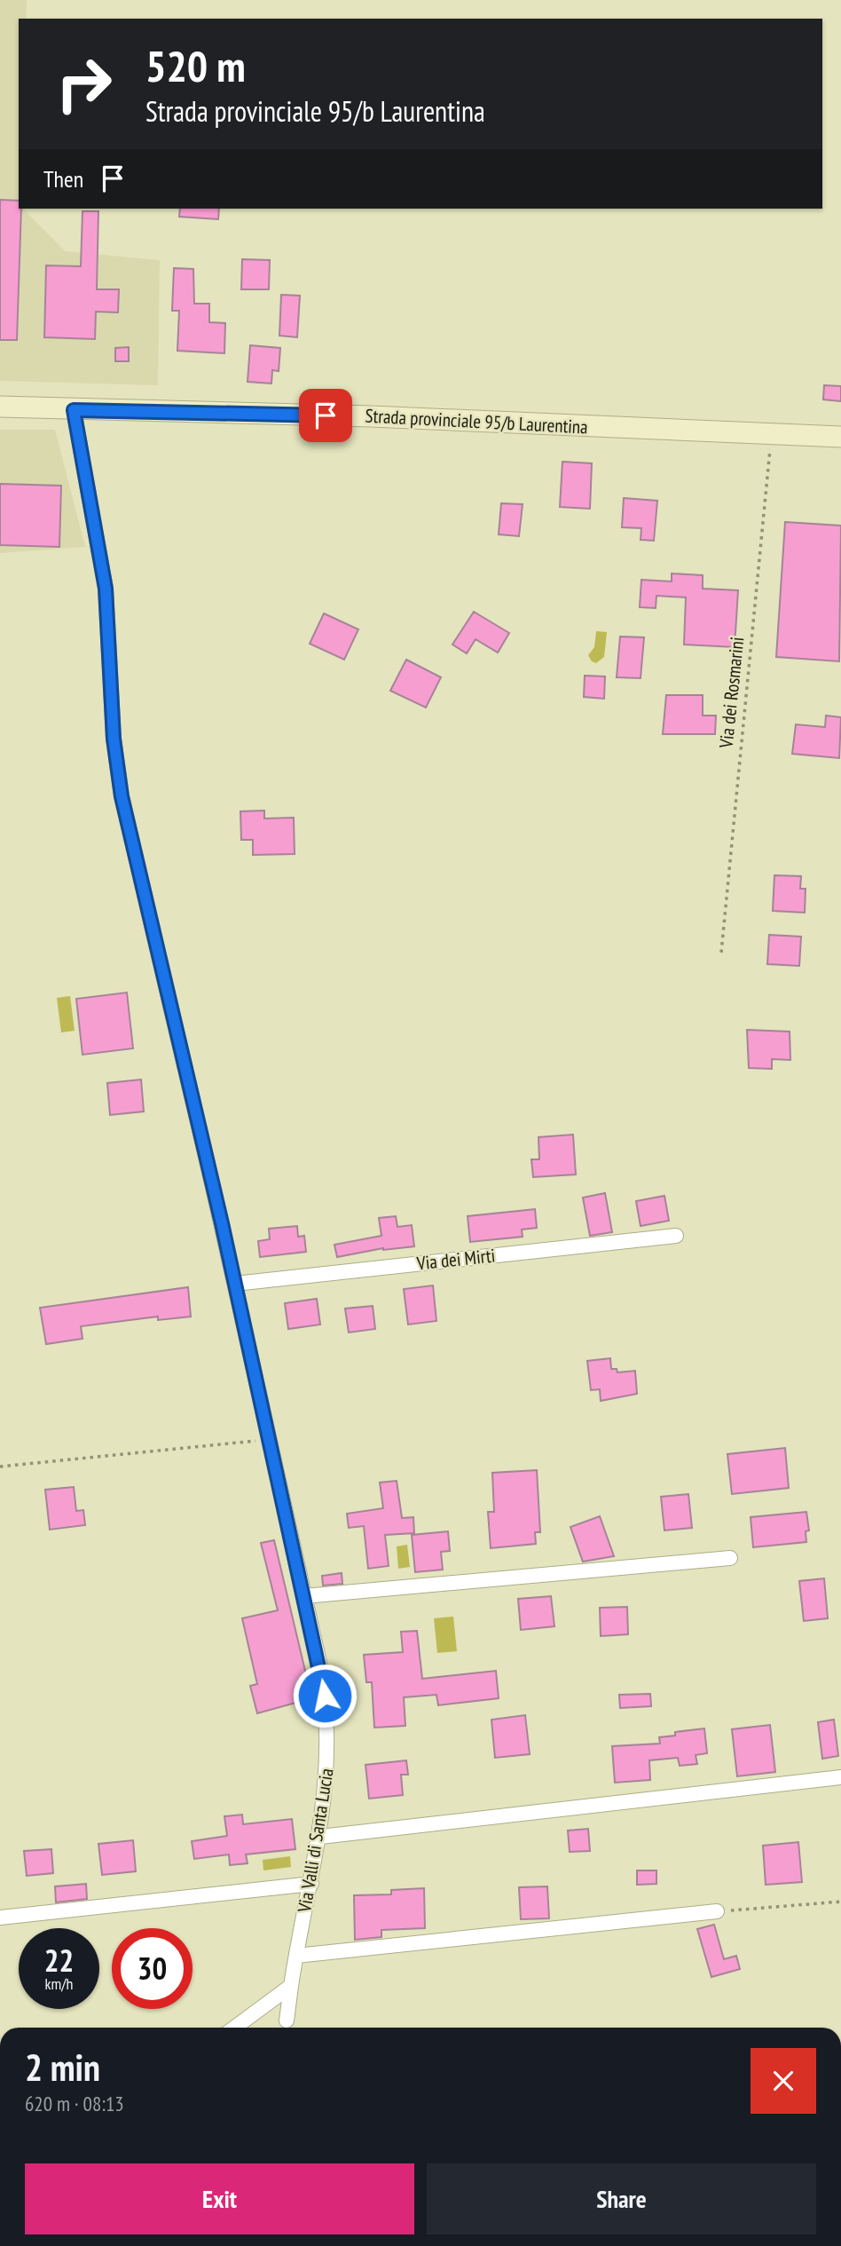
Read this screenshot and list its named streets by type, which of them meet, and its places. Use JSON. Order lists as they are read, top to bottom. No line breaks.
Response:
{"streets":{"main road":["Strada provinciale 95/b Laurentina"],"street":["Via dei Mirti","Via Valli di Santa Lucia"],"path":["Via dei Rosmarini"]},"crossings":[["Strada provinciale 95/b Laurentina","Via dei Rosmarini"],["Strada provinciale 95/b Laurentina","Via Valli di Santa Lucia"],["Via dei Mirti","Via Valli di Santa Lucia"]],"page":{"turn":["520 m","Strada provinciale 95/b Laurentina"],"then":"Then","speed":"22 km/h","limit":"30","heading":["2 min","620 m · 08:13"],"buttons":["Exit","Share"]}}
